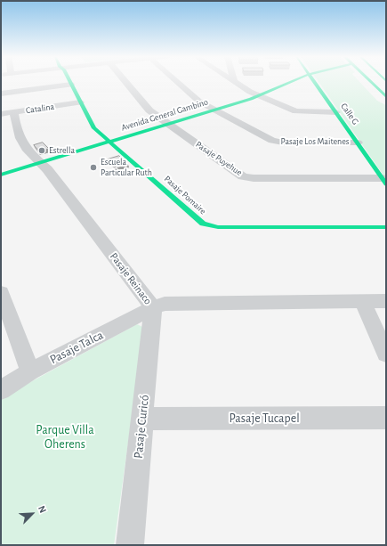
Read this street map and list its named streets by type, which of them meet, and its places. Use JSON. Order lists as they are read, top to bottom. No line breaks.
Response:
{"streets":{"main road":["Calle G","Avenida General Gambino","Pasaje Pomaire"],"street":["Catalina","Pasaje Los Maitenes","Pasaje Puyehue","Pasaje Reinaco","Pasaje Talca","Pasaje Tucapel","Pasaje Curicó"]},"crossings":[["Catalina","Pasaje Pomaire"],["Catalina","Pasaje Reinaco"],["Calle G","Pasaje Los Maitenes"],["Calle G","Pasaje Puyehue"],["Avenida General Gambino","Pasaje Los Maitenes"],["Avenida General Gambino","Pasaje Puyehue"],["Avenida General Gambino","Pasaje Pomaire"],["Avenida General Gambino","Pasaje Reinaco"],["Pasaje Reinaco","Pasaje Talca"],["Pasaje Reinaco","Pasaje Curicó"],["Pasaje Talca","Pasaje Curicó"],["Pasaje Tucapel","Pasaje Curicó"]],"parks":["Parque Villa Oherens"],"places":["Estrella","Escuela Particular Ruth"],"north":"top right"}
